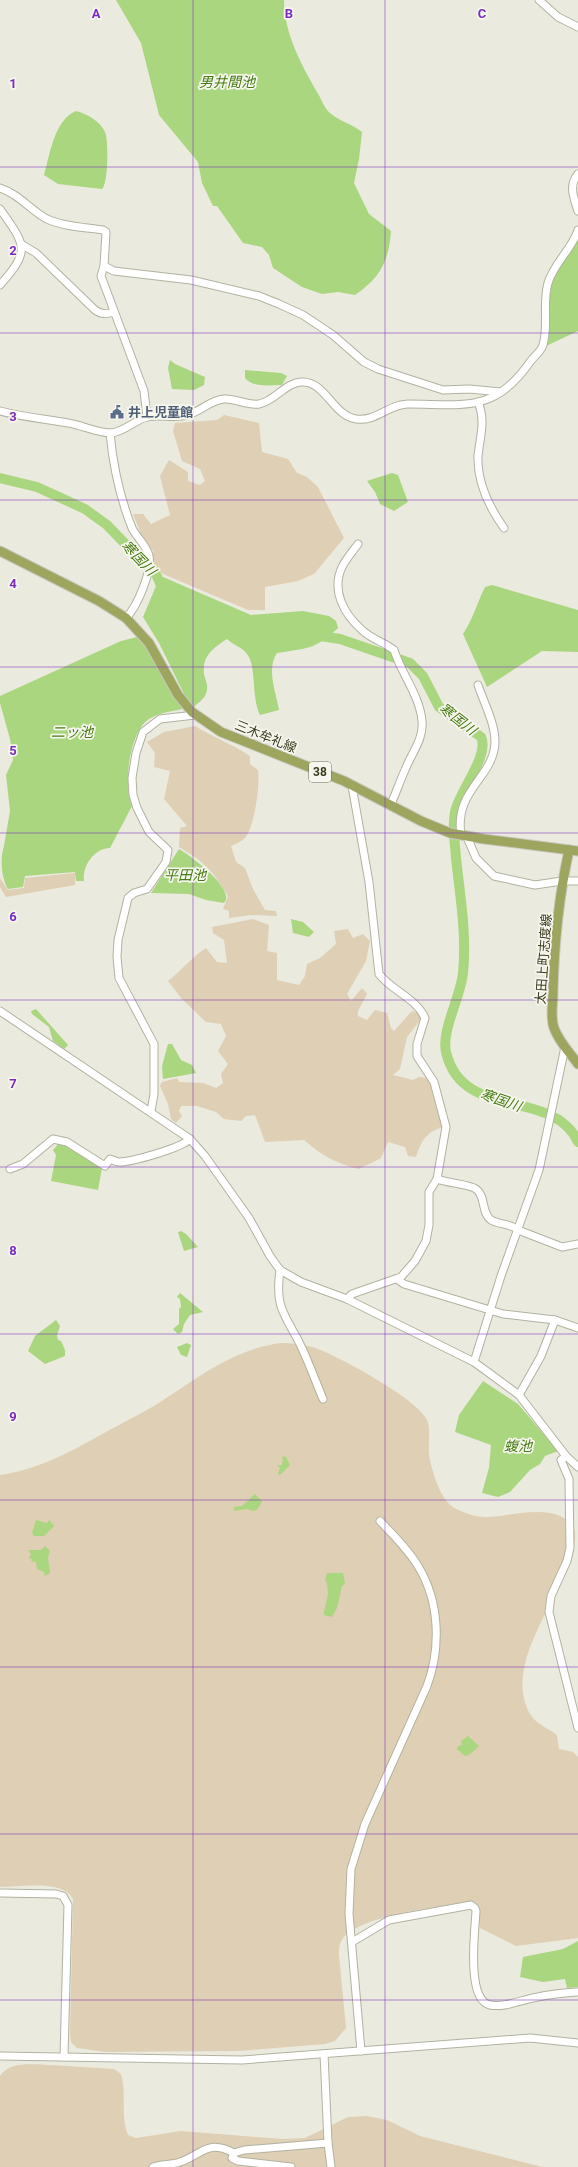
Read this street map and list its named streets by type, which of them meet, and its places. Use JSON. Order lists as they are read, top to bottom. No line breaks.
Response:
{"streets":{"main road":["三木牟礼線","38","太田上町志度線"]},"crossings":[["三木牟礼線","太田上町志度線"]],"water":["男井間池","寒国川","二ッ池","平田池","蝮池"],"places":{"public building":["井上児童館"]},"grid":{"columns":["A","B","C"],"rows":["1","2","3","4","5","6","7","8","9"]}}
